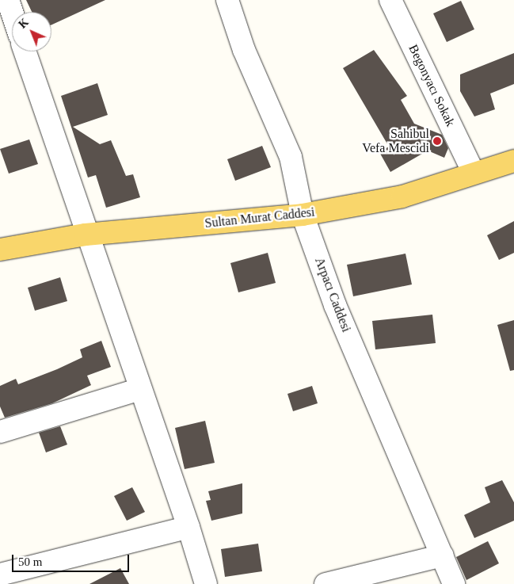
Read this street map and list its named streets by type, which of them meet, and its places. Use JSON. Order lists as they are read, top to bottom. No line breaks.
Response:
{"streets":{"main road":["Sultan Murat Caddesi"],"street":["Begonyacı Sokak","Arpacı Caddesi"]},"crossings":[["Begonyacı Sokak","Sultan Murat Caddesi"],["Sultan Murat Caddesi","Arpacı Caddesi"]],"places":["Sahibul Vefa Mescidi"],"scale_bar":"50 m","north":"top left"}
